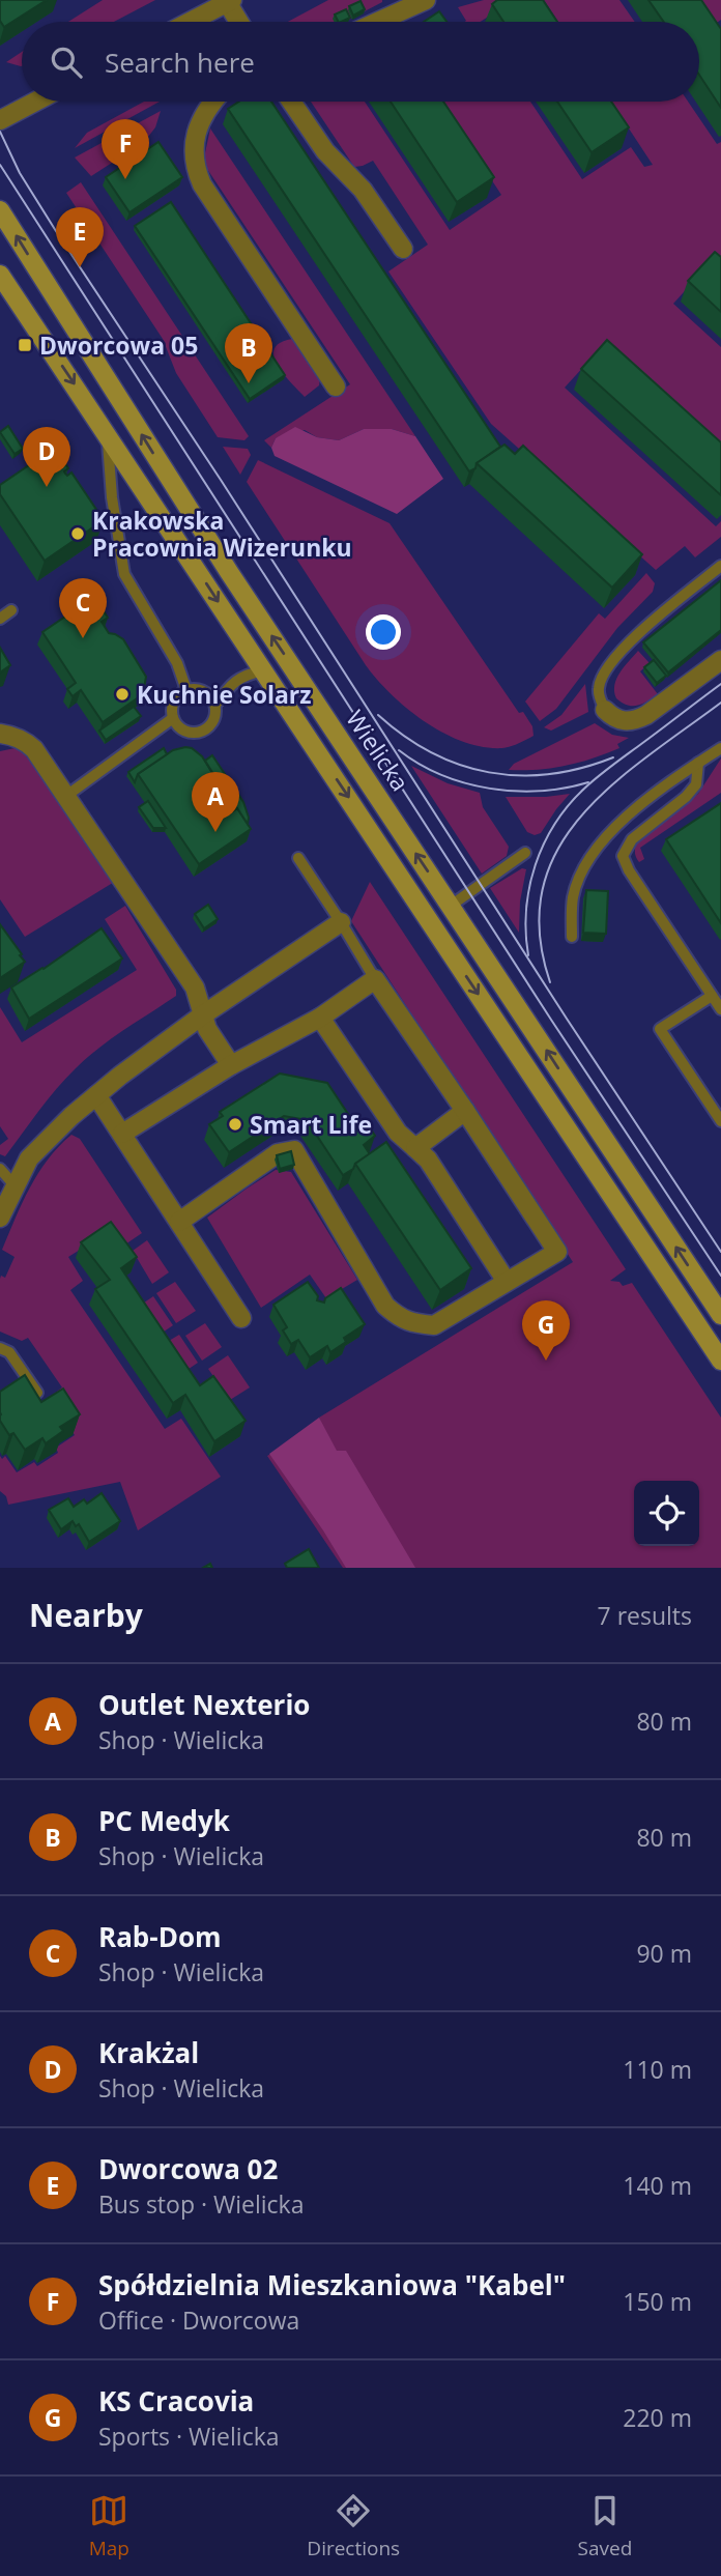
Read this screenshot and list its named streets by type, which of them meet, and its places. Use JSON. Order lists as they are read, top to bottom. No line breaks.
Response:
{"streets":{"main road":["Wielicka"]},"places":{"transit":["Dworcowa 05"],"other":["Krakowska Pracownia Wizerunku","Kuchnie Solarz","Smart Life"]},"page":{"search":"Search here","pins":["F","E","B","D","C","A","G"],"heading":["Nearby","7 results"],"list":[{"mark":"A","name":"Outlet Nexterio","note":"Shop · Wielicka","value":"80 m"},{"mark":"B","name":"PC Medyk","note":"Shop · Wielicka","value":"80 m"},{"mark":"C","name":"Rab-Dom","note":"Shop · Wielicka","value":"90 m"},{"mark":"D","name":"Krakżal","note":"Shop · Wielicka","value":"110 m"},{"mark":"E","name":"Dworcowa 02","note":"Bus stop · Wielicka","value":"140 m"},{"mark":"F","name":"Spółdzielnia Mieszkaniowa \"Kabel\"","note":"Office · Dworcowa","value":"150 m"},{"mark":"G","name":"KS Cracovia","note":"Sports · Wielicka","value":"220 m"}],"nav":["Map","Directions","Saved"]}}
